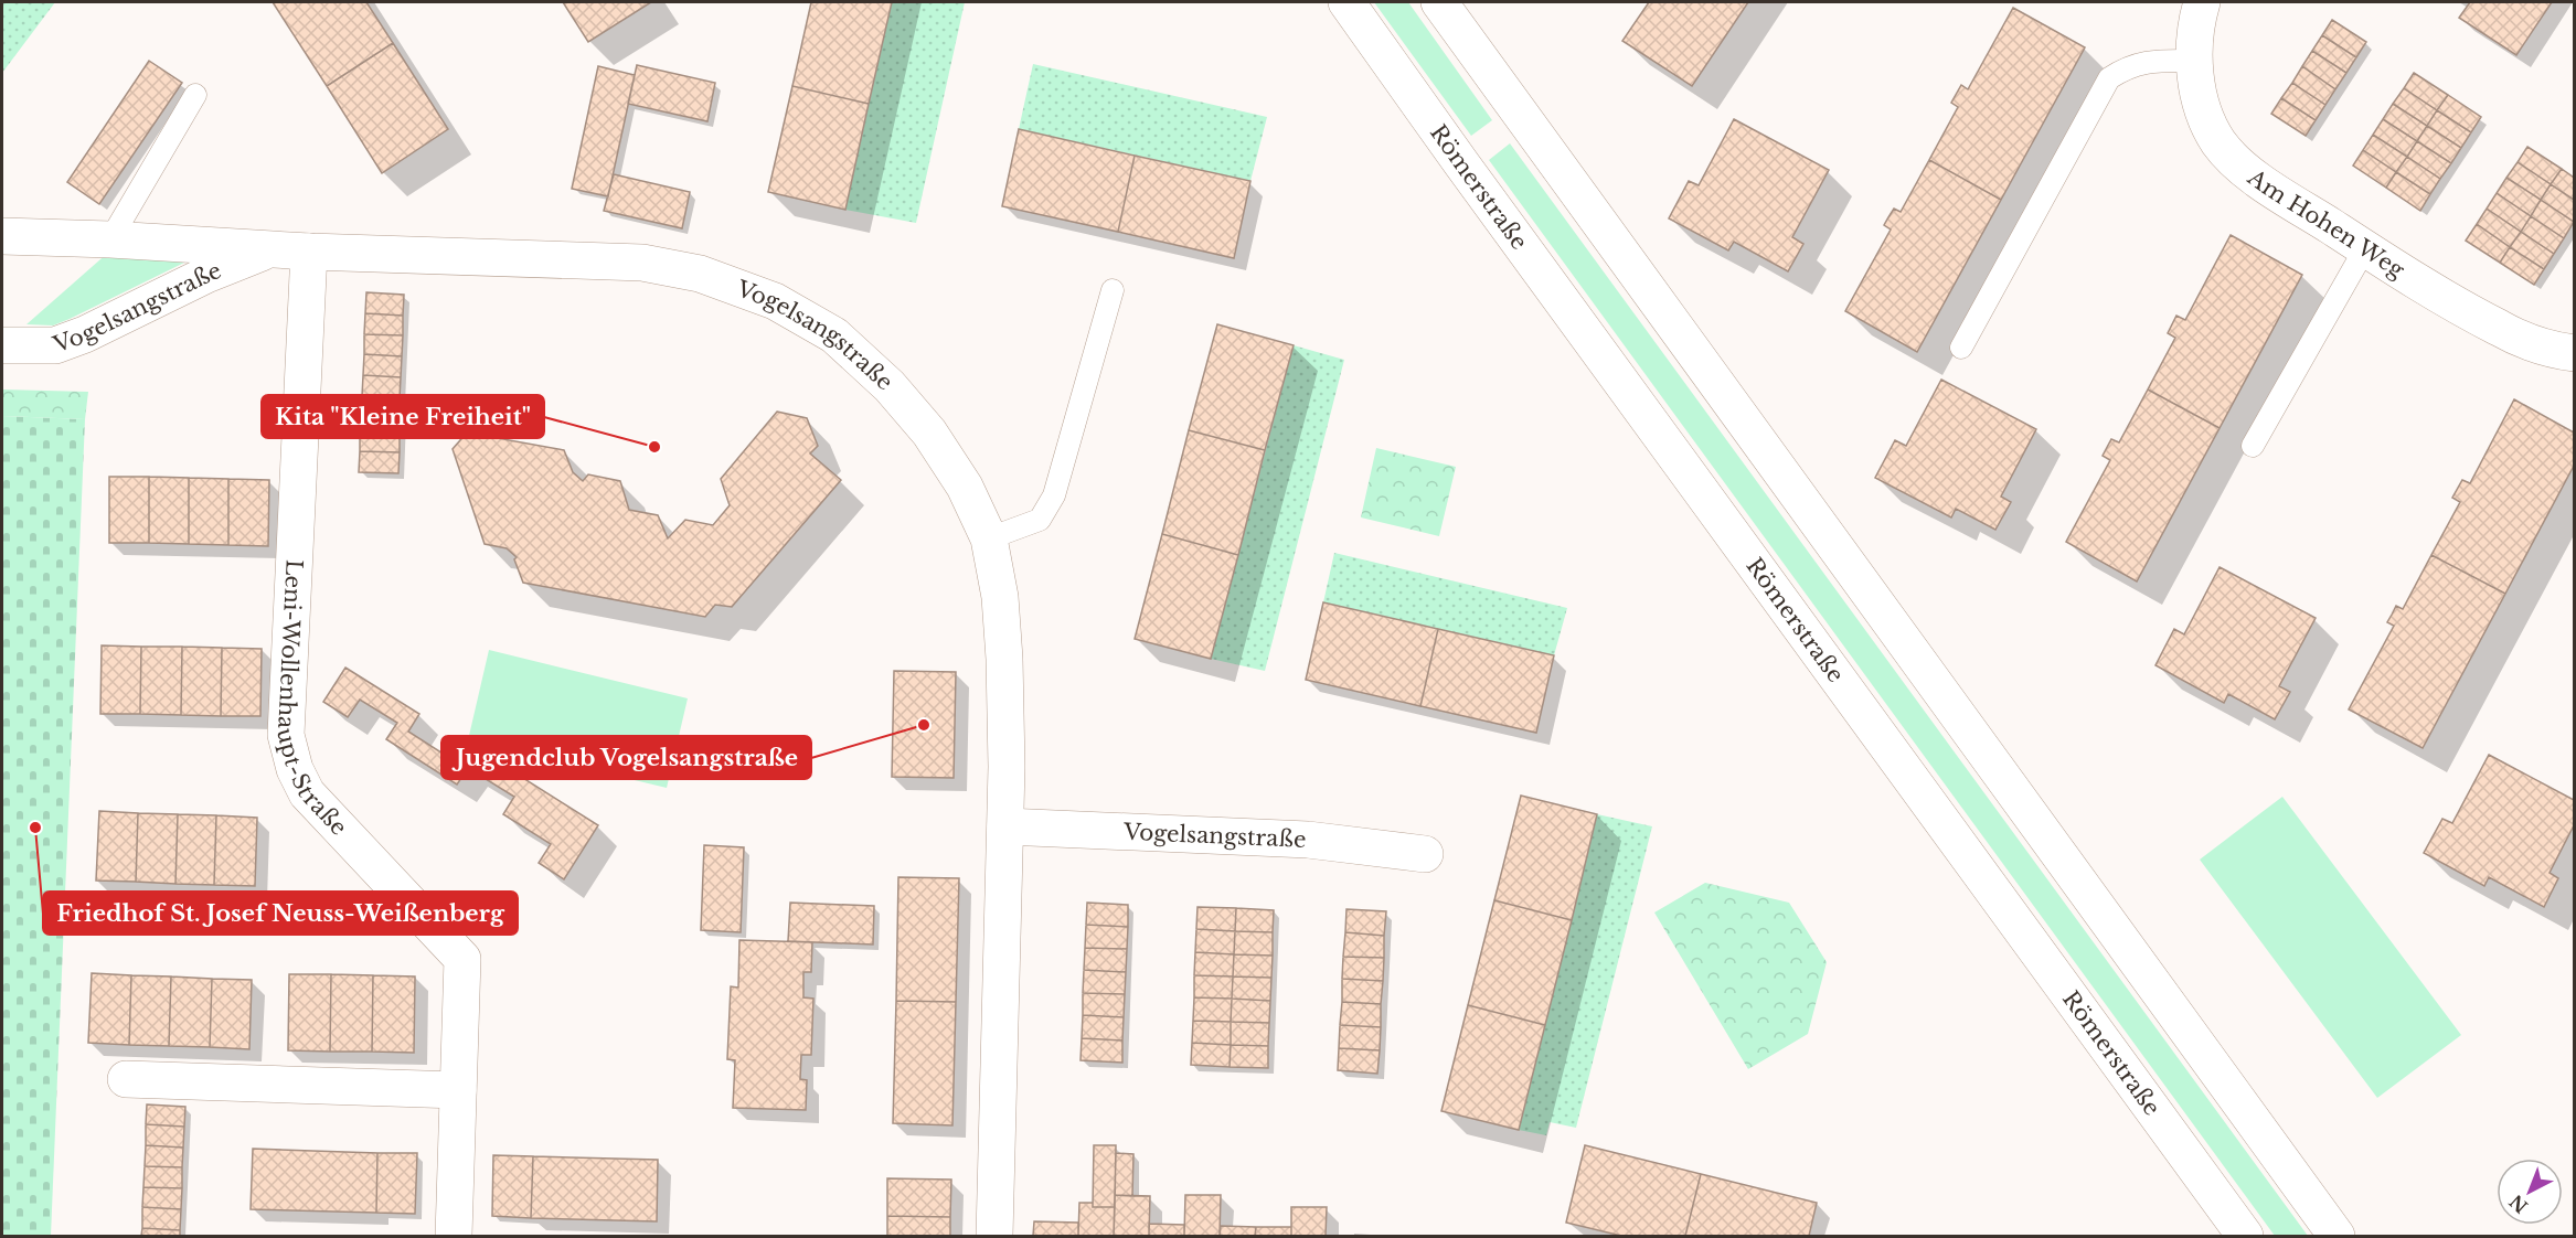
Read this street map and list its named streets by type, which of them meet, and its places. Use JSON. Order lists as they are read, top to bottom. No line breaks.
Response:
{"streets":{"street":["Römerstraße","Am Hohen Weg","Vogelsangstraße","Leni-Wollenhaupt-Straße"]},"crossings":[["Vogelsangstraße","Leni-Wollenhaupt-Straße"]],"places":["Kita \"Kleine Freiheit\"","Jugendclub Vogelsangstraße","Friedhof St. Josef Neuss-Weißenberg"],"north":"bottom left"}
